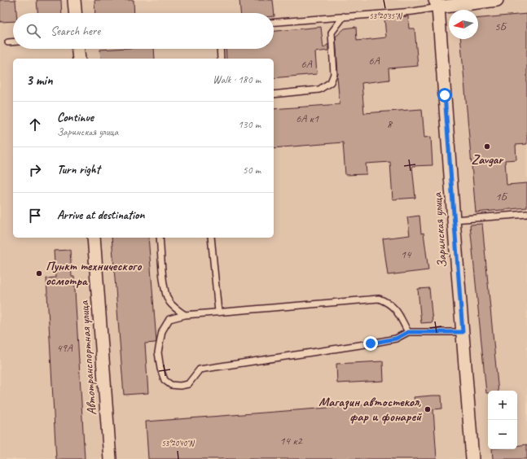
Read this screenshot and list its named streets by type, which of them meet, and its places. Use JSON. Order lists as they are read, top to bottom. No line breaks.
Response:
{"streets":{"street":["Заринская улица","Автотранспортная улица"]},"places":["Zavgar","Пункт технического осмотра","Магазин автостекол, фар и фонарей"],"house_numbers":["5Б","6А","6А","6А к1","8","1Б","14","49А","14 к2"],"north":"left","page":{"search":"Search here","heading":["3 min","Walk · 180 m"],"list":[["Continue","Заринская улица","130 m"],["Turn right","50 m"],"Arrive at destination"],"map_buttons":["+","−"]},"coordinates":["53°20'35\"N","53°20'40\"N"]}
